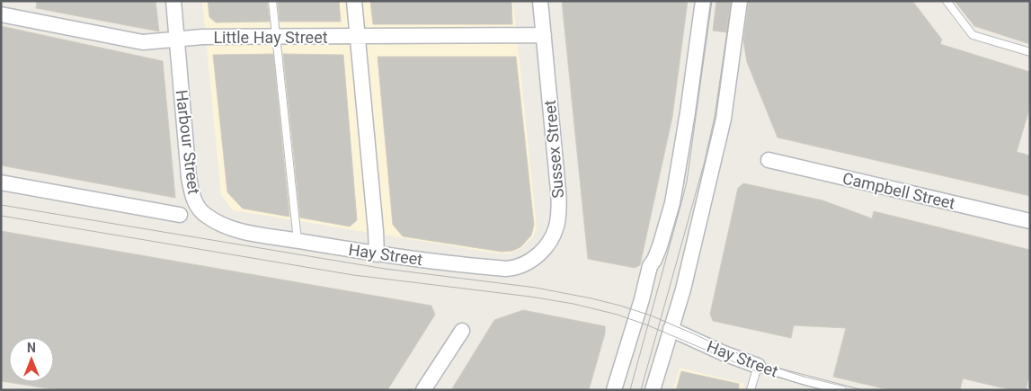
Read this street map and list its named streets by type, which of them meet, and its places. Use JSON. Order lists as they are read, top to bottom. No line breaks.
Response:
{"streets":{"street":["Little Hay Street","Harbour Street","Sussex Street","Campbell Street","Hay Street"]},"crossings":[["Little Hay Street","Harbour Street"],["Little Hay Street","Sussex Street"],["Harbour Street","Hay Street"],["Sussex Street","Hay Street"]],"north":"top"}
